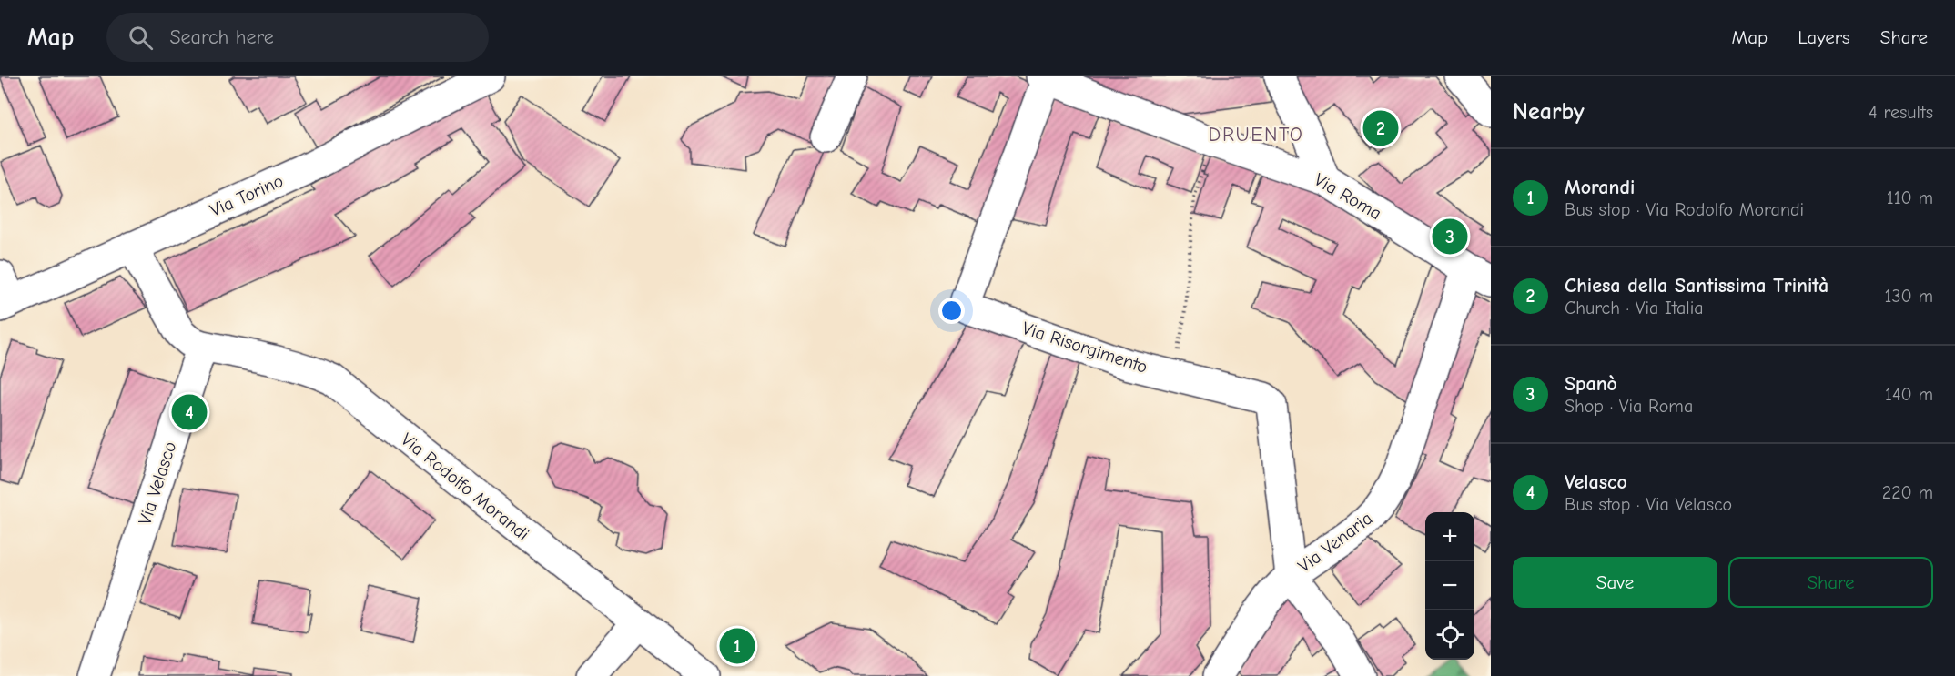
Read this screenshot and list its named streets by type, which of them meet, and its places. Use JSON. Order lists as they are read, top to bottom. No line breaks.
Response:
{"streets":{"street":["Via Torino","Via Roma","Via Risorgimento","Via Velasco","Via Rodolfo Morandi","Via Venaria"]},"crossings":[["Via Roma","Via Risorgimento"],["Via Roma","Via Venaria"],["Via Risorgimento","Via Venaria"],["Via Velasco","Via Rodolfo Morandi"]],"districts":["DRUENTO"],"page":{"header":"Map","search":"Search here","nav":["Map","Layers","Share"],"heading":["Nearby","4 results"],"pins":["2","3","4","1"],"list":[{"mark":"1","name":"Morandi","note":"Bus stop · Via Rodolfo Morandi","value":"110 m"},{"mark":"2","name":"Chiesa della Santissima Trinità","note":"Church · Via Italia","value":"130 m"},{"mark":"3","name":"Spanò","note":"Shop · Via Roma","value":"140 m"},{"mark":"4","name":"Velasco","note":"Bus stop · Via Velasco","value":"220 m"}],"map_buttons":["+","−"],"buttons":["Save","Share"]}}
